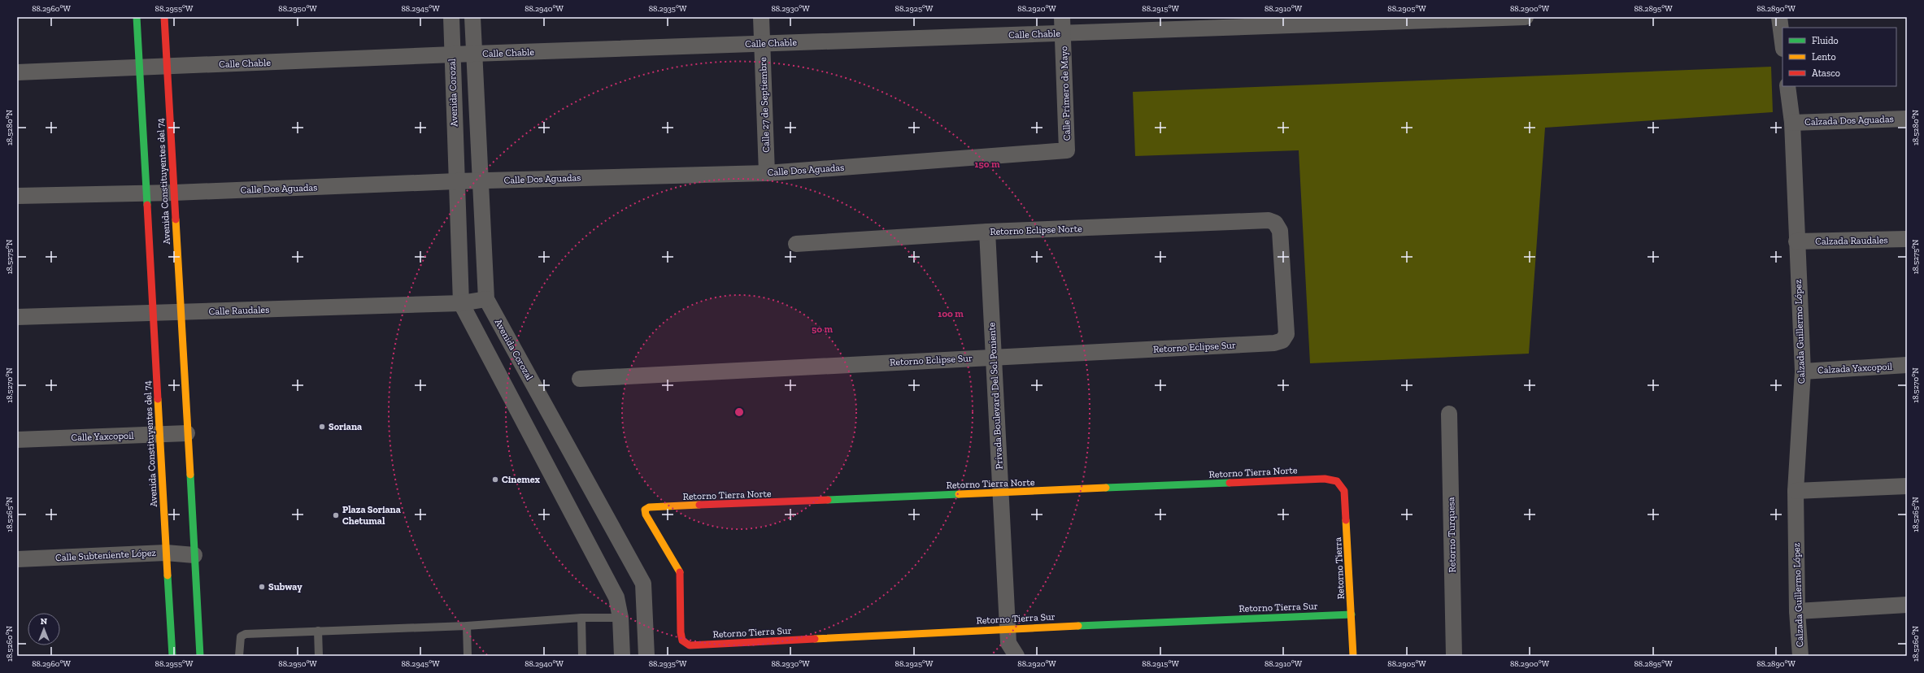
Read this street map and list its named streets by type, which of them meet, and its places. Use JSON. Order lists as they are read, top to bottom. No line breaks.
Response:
{"streets":{"street":["Calle Chable","Avenida Corozal","Calle Primero de Mayo","Calle 27 de Septiembre","Calzada Dos Aguadas","Calle Dos Aguadas","Avenida Constituyentes del 74","Retorno Eclipse Norte","Calzada Raudales","Calle Raudales","Calzada Guillermo López","Retorno Eclipse Sur","Calzada Yaxcopoil","Privada Boulevard Del Sol Poniente","Calle Yaxcopoil","Retorno Tierra Norte","Retorno Turquesa","Calle Subteniente López","Retorno Tierra","Retorno Tierra Sur"]},"crossings":[["Calle Chable","Avenida Corozal"],["Calle Chable","Calle Primero de Mayo"],["Calle Chable","Calle 27 de Septiembre"],["Calle Chable","Avenida Constituyentes del 74"],["Avenida Corozal","Calle Dos Aguadas"],["Avenida Corozal","Calle Raudales"],["Calle Primero de Mayo","Calle Dos Aguadas"],["Calle 27 de Septiembre","Calle Dos Aguadas"],["Calzada Dos Aguadas","Calzada Guillermo López"],["Calle Dos Aguadas","Avenida Constituyentes del 74"],["Avenida Constituyentes del 74","Calle Raudales"],["Avenida Constituyentes del 74","Calle Yaxcopoil"],["Avenida Constituyentes del 74","Calle Subteniente López"],["Retorno Eclipse Norte","Retorno Eclipse Sur"],["Retorno Eclipse Norte","Privada Boulevard Del Sol Poniente"],["Calzada Raudales","Calzada Guillermo López"],["Calzada Guillermo López","Calzada Yaxcopoil"],["Retorno Eclipse Sur","Privada Boulevard Del Sol Poniente"],["Privada Boulevard Del Sol Poniente","Retorno Tierra Norte"],["Privada Boulevard Del Sol Poniente","Retorno Tierra Sur"],["Retorno Tierra Norte","Retorno Tierra"],["Retorno Tierra Norte","Retorno Tierra Sur"],["Retorno Tierra","Retorno Tierra Sur"]],"places":["Soriana","Cinemex","Plaza Soriana Chetumal","Subway"],"legend":["Fluido","Lento","Atasco"],"north":"top","coordinates":["88.2960°W","88.2955°W","88.2950°W","88.2945°W","88.2940°W","88.2935°W","88.2930°W","88.2925°W","88.2920°W","88.2915°W","88.2910°W","88.2905°W","88.2900°W","88.2895°W","88.2890°W","18.5280°N","18.5275°N","18.5270°N","18.5265°N","18.5260°N"],"rings":["150 m","100 m","50 m"]}
